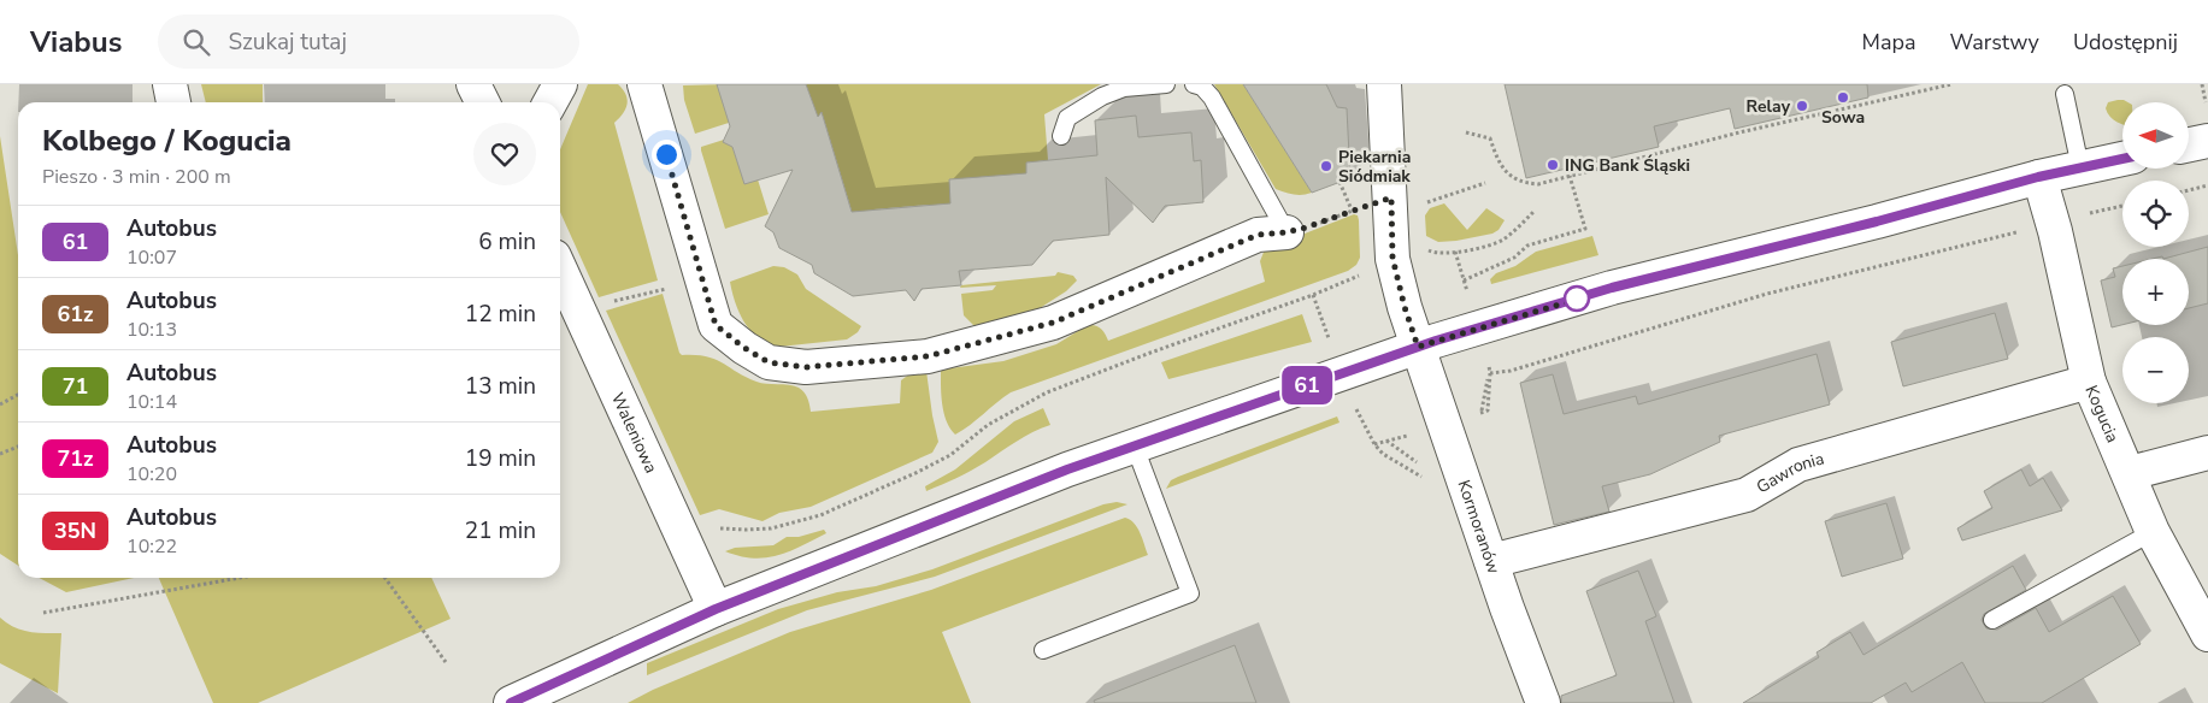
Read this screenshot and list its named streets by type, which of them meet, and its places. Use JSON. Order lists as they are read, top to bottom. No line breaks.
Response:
{"streets":{"street":["Kogucia","Waleniowa","Gawronia","Kormoranów"]},"crossings":[["Kogucia","Gawronia"],["Gawronia","Kormoranów"]],"places":["Sowa","Relay","ING Bank Śląski","Piekarnia Siódmiak"],"lines":["bus line 61"],"north":"left","page":{"header":"Viabus","search":"Szukaj tutaj","nav":["Mapa","Warstwy","Udostępnij"],"on_map":"61","map_buttons":["+","−"],"heading":["Kolbego / Kogucia","Pieszo · 3 min · 200 m"],"list":[{"mark":"61","name":"Autobus","note":"10:07","value":"6 min"},{"mark":"61z","name":"Autobus","note":"10:13","value":"12 min"},{"mark":"71","name":"Autobus","note":"10:14","value":"13 min"},{"mark":"71z","name":"Autobus","note":"10:20","value":"19 min"},{"mark":"35N","name":"Autobus","note":"10:22","value":"21 min"}]}}
